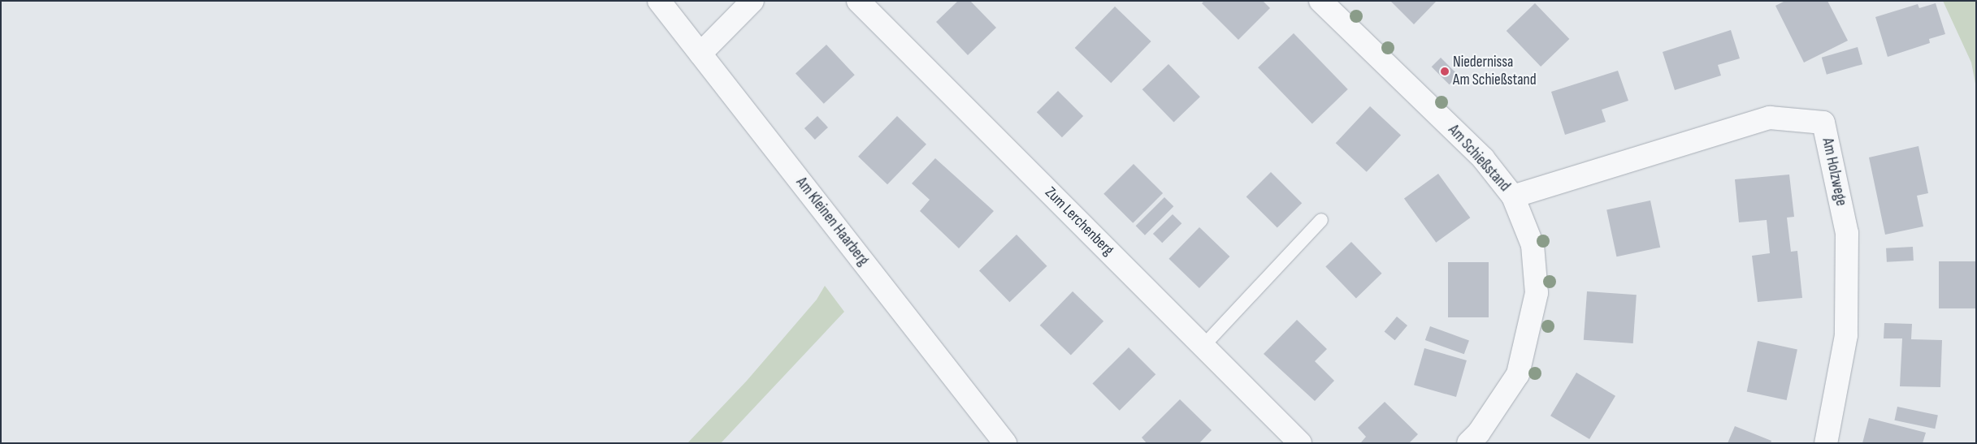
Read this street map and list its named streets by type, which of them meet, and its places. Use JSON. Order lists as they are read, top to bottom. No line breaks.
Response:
{"streets":{"street":["Am Schießstand","Am Holzwege","Am Kleinen Haarberg","Zum Lerchenberg"]},"crossings":[["Am Schießstand","Am Holzwege"]],"places":["Niedernissa Am Schießstand"]}
